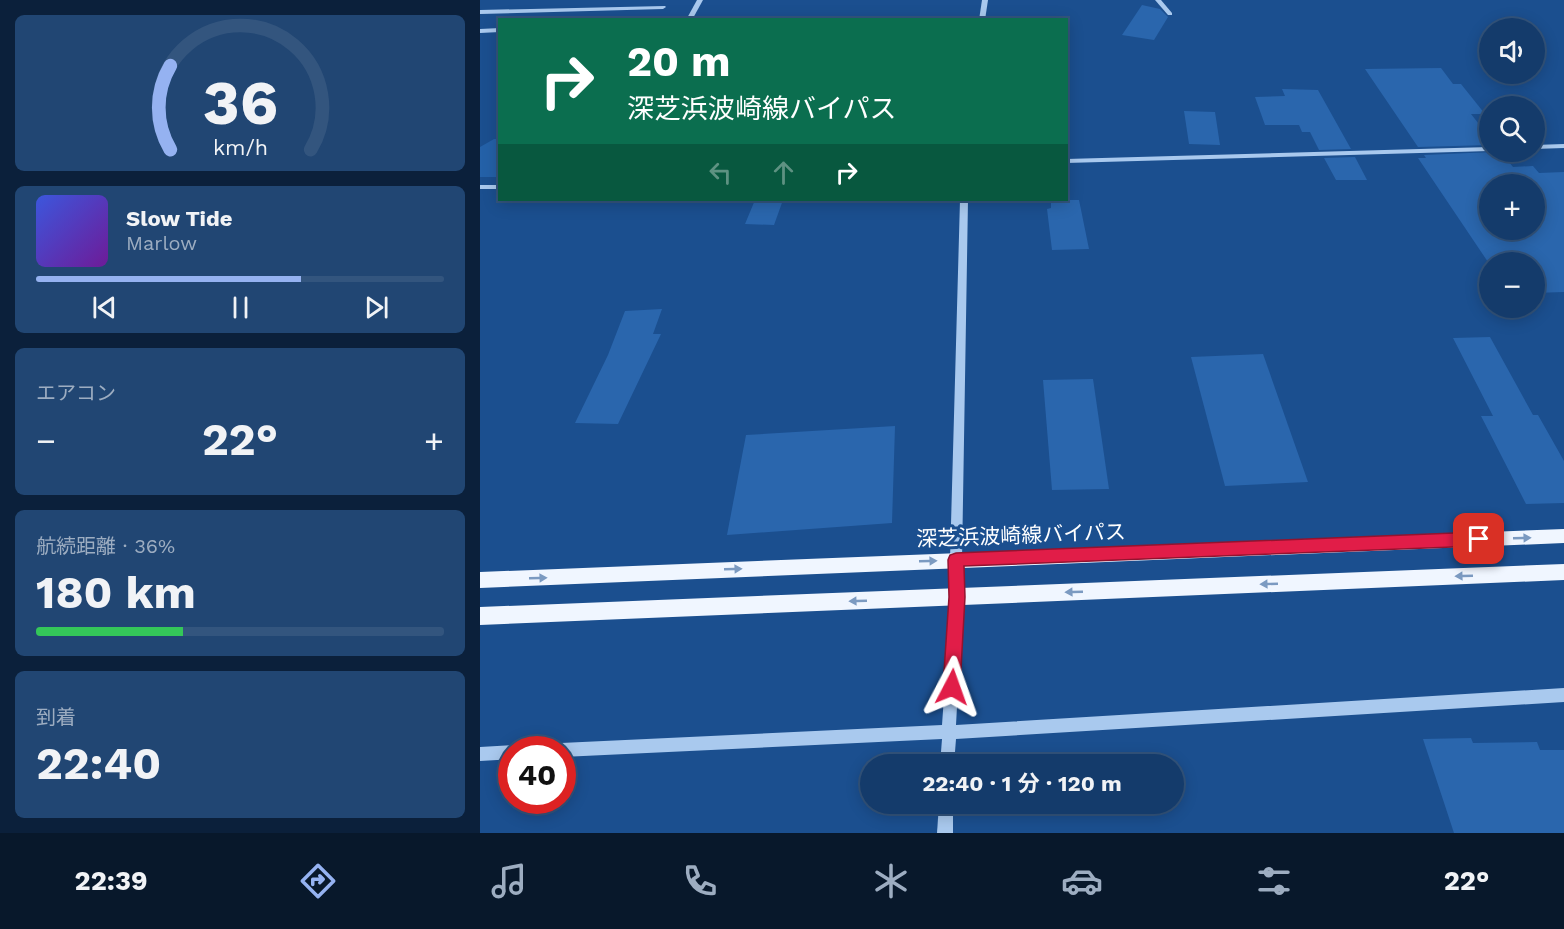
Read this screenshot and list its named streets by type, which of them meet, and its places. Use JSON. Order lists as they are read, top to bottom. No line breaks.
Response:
{"streets":{"main road":["深芝浜波崎線バイパス"]},"page":{"map_buttons":["+","−"],"turn":["20 m","深芝浜波崎線バイパス"],"song":["Slow Tide","Marlow"],"tile":["エアコン",["航続距離 · 36%","180 km"],["到着","22:40"]],"heat":["−","22°","+"],"limit":"40","trip":"22:40 · 1 分 · 120 m","tabs":["22:39","22°"],"gauge":["36","km/h"]}}
